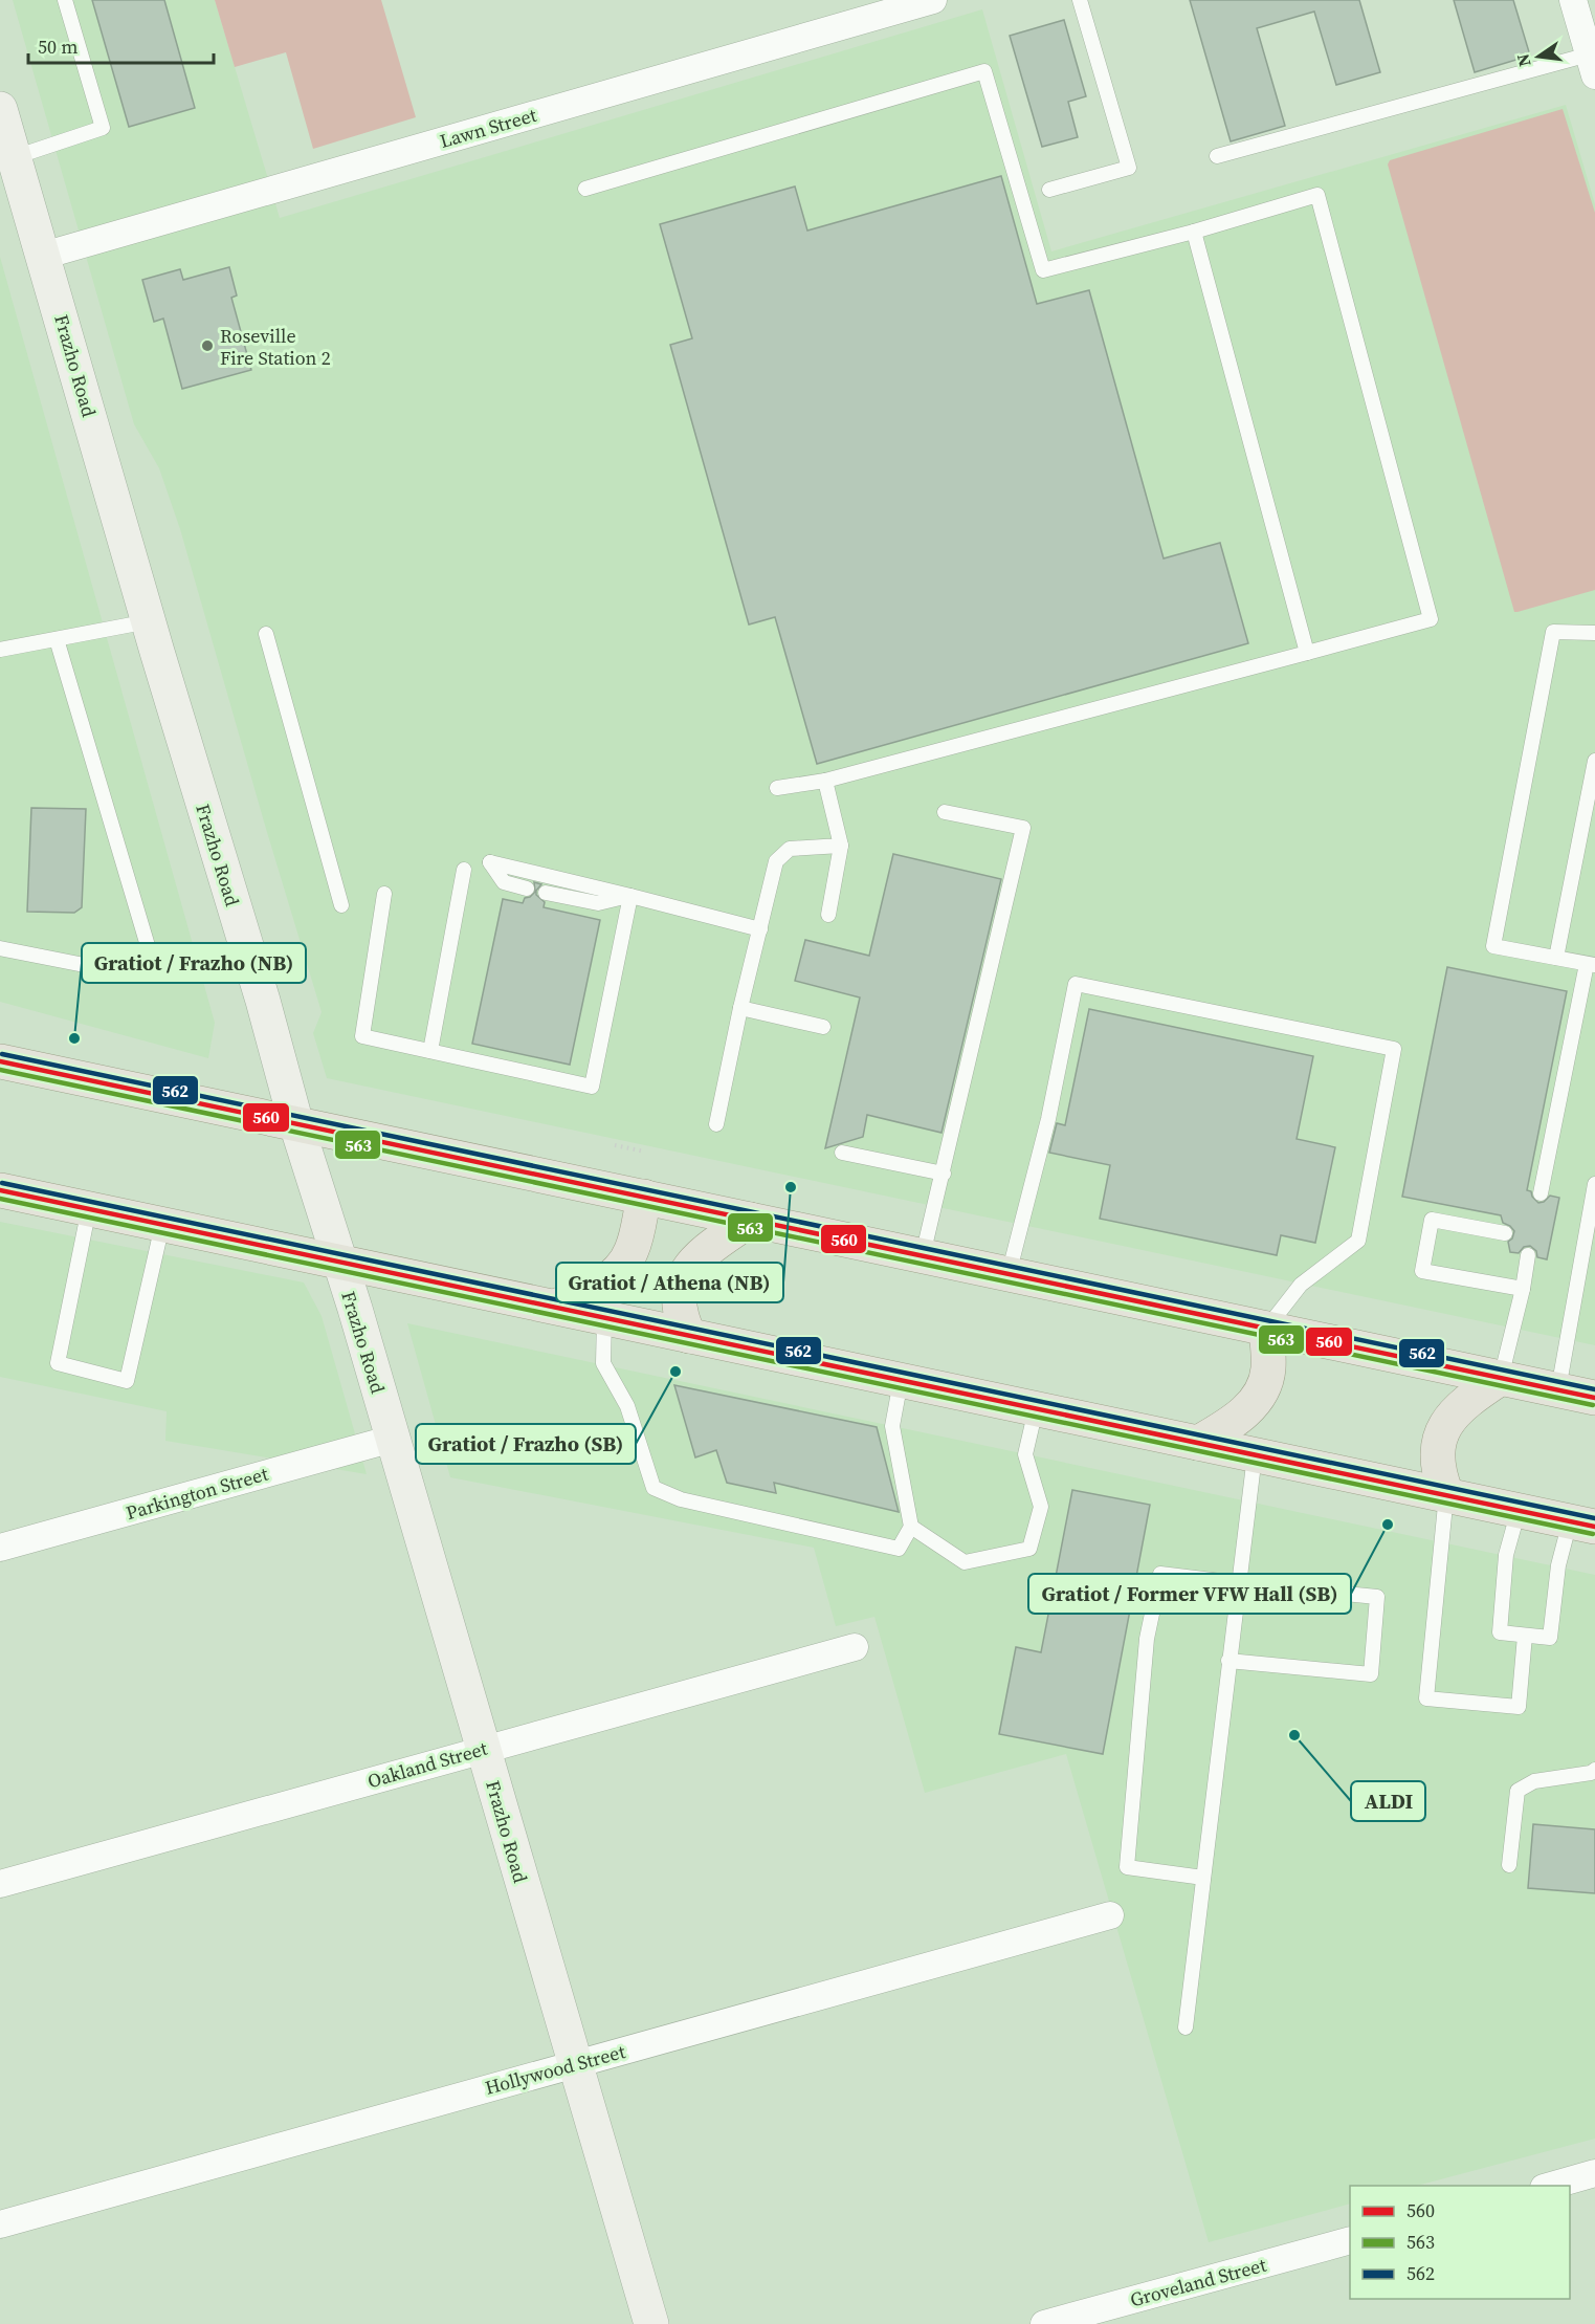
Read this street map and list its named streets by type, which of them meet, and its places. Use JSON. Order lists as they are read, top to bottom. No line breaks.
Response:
{"streets":{"street":["Lawn Street","Frazho Road","Parkington Street","Oakland Street","Hollywood Street","Groveland Street"]},"crossings":[["Lawn Street","Frazho Road"],["Frazho Road","Parkington Street"],["Frazho Road","Oakland Street"],["Frazho Road","Hollywood Street"]],"places":["Roseville Fire Station 2","Gratiot / Frazho (NB)","Gratiot / Athena (NB)","Gratiot / Frazho (SB)","Gratiot / Former VFW Hall (SB)","ALDI"],"lines":["transit line 562","transit line 560","transit line 563"],"legend":["560","563","562"],"scale_bar":"50 m","north":"left"}
